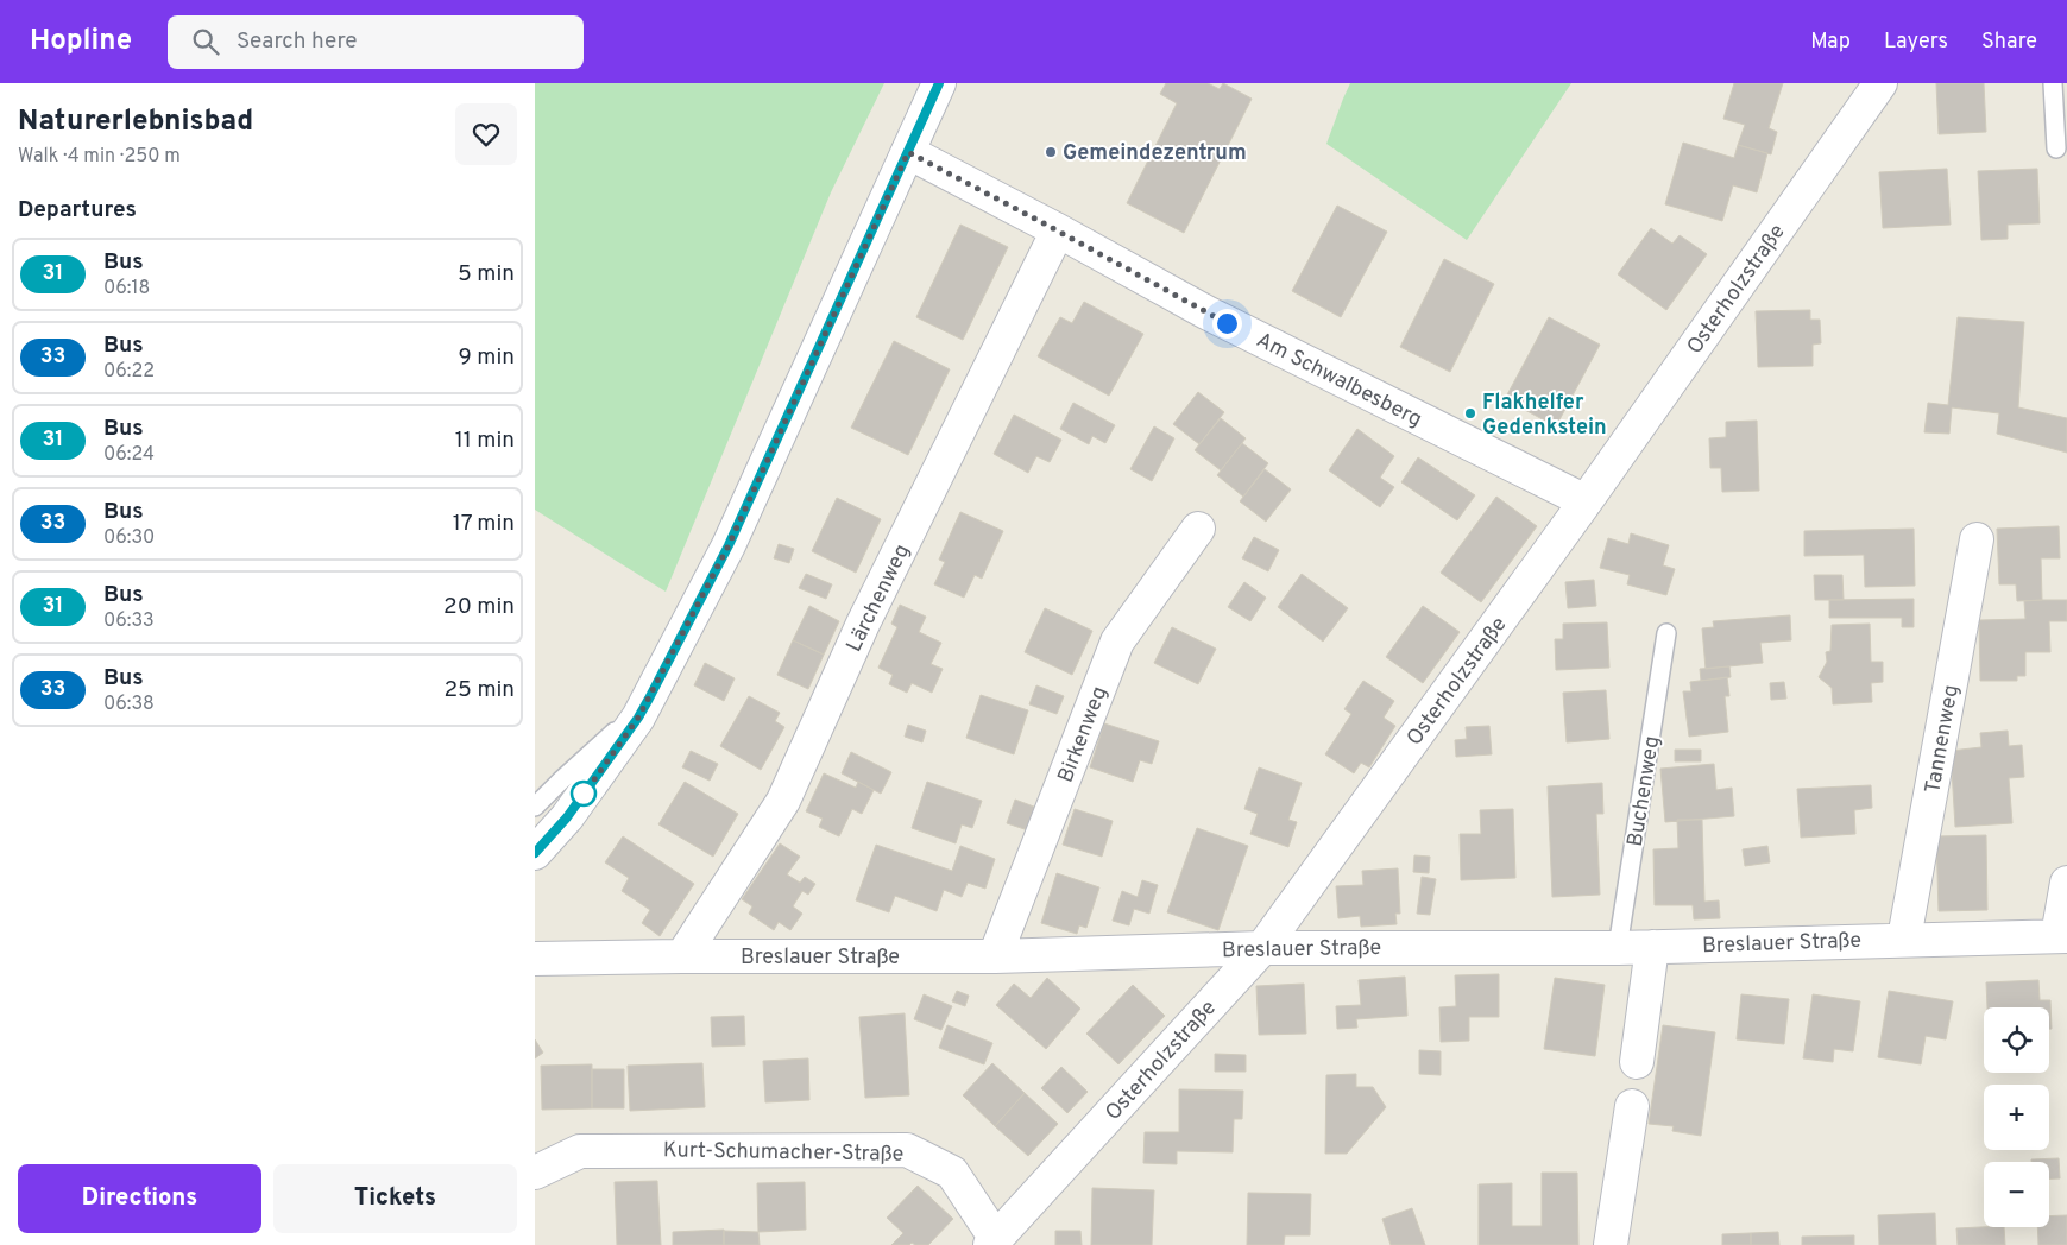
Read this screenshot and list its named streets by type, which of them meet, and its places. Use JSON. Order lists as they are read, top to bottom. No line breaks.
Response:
{"streets":{"street":["Osterholzstraße","Am Schwalbesberg","Lärchenweg","Birkenweg","Tannenweg","Breslauer Straße","Kurt-Schumacher-Straße"],"lane":["Buchenweg"]},"crossings":[["Osterholzstraße","Am Schwalbesberg"],["Osterholzstraße","Breslauer Straße"],["Osterholzstraße","Kurt-Schumacher-Straße"],["Am Schwalbesberg","Lärchenweg"],["Lärchenweg","Breslauer Straße"],["Birkenweg","Breslauer Straße"],["Tannenweg","Breslauer Straße"],["Buchenweg","Breslauer Straße"]],"places":["Gemeindezentrum","Flakhelfer Gedenkstein"],"lines":["bus line 31"],"page":{"header":"Hopline","search":"Search here","nav":["Map","Layers","Share"],"heading":[["Naturerlebnisbad","Walk · 4 min · 250 m"],"Departures"],"list":[{"mark":"31","name":"Bus","note":"06:18","value":"5 min"},{"mark":"33","name":"Bus","note":"06:22","value":"9 min"},{"mark":"31","name":"Bus","note":"06:24","value":"11 min"},{"mark":"33","name":"Bus","note":"06:30","value":"17 min"},{"mark":"31","name":"Bus","note":"06:33","value":"20 min"},{"mark":"33","name":"Bus","note":"06:38","value":"25 min"}],"map_buttons":["+","−"],"buttons":["Directions","Tickets"]}}
